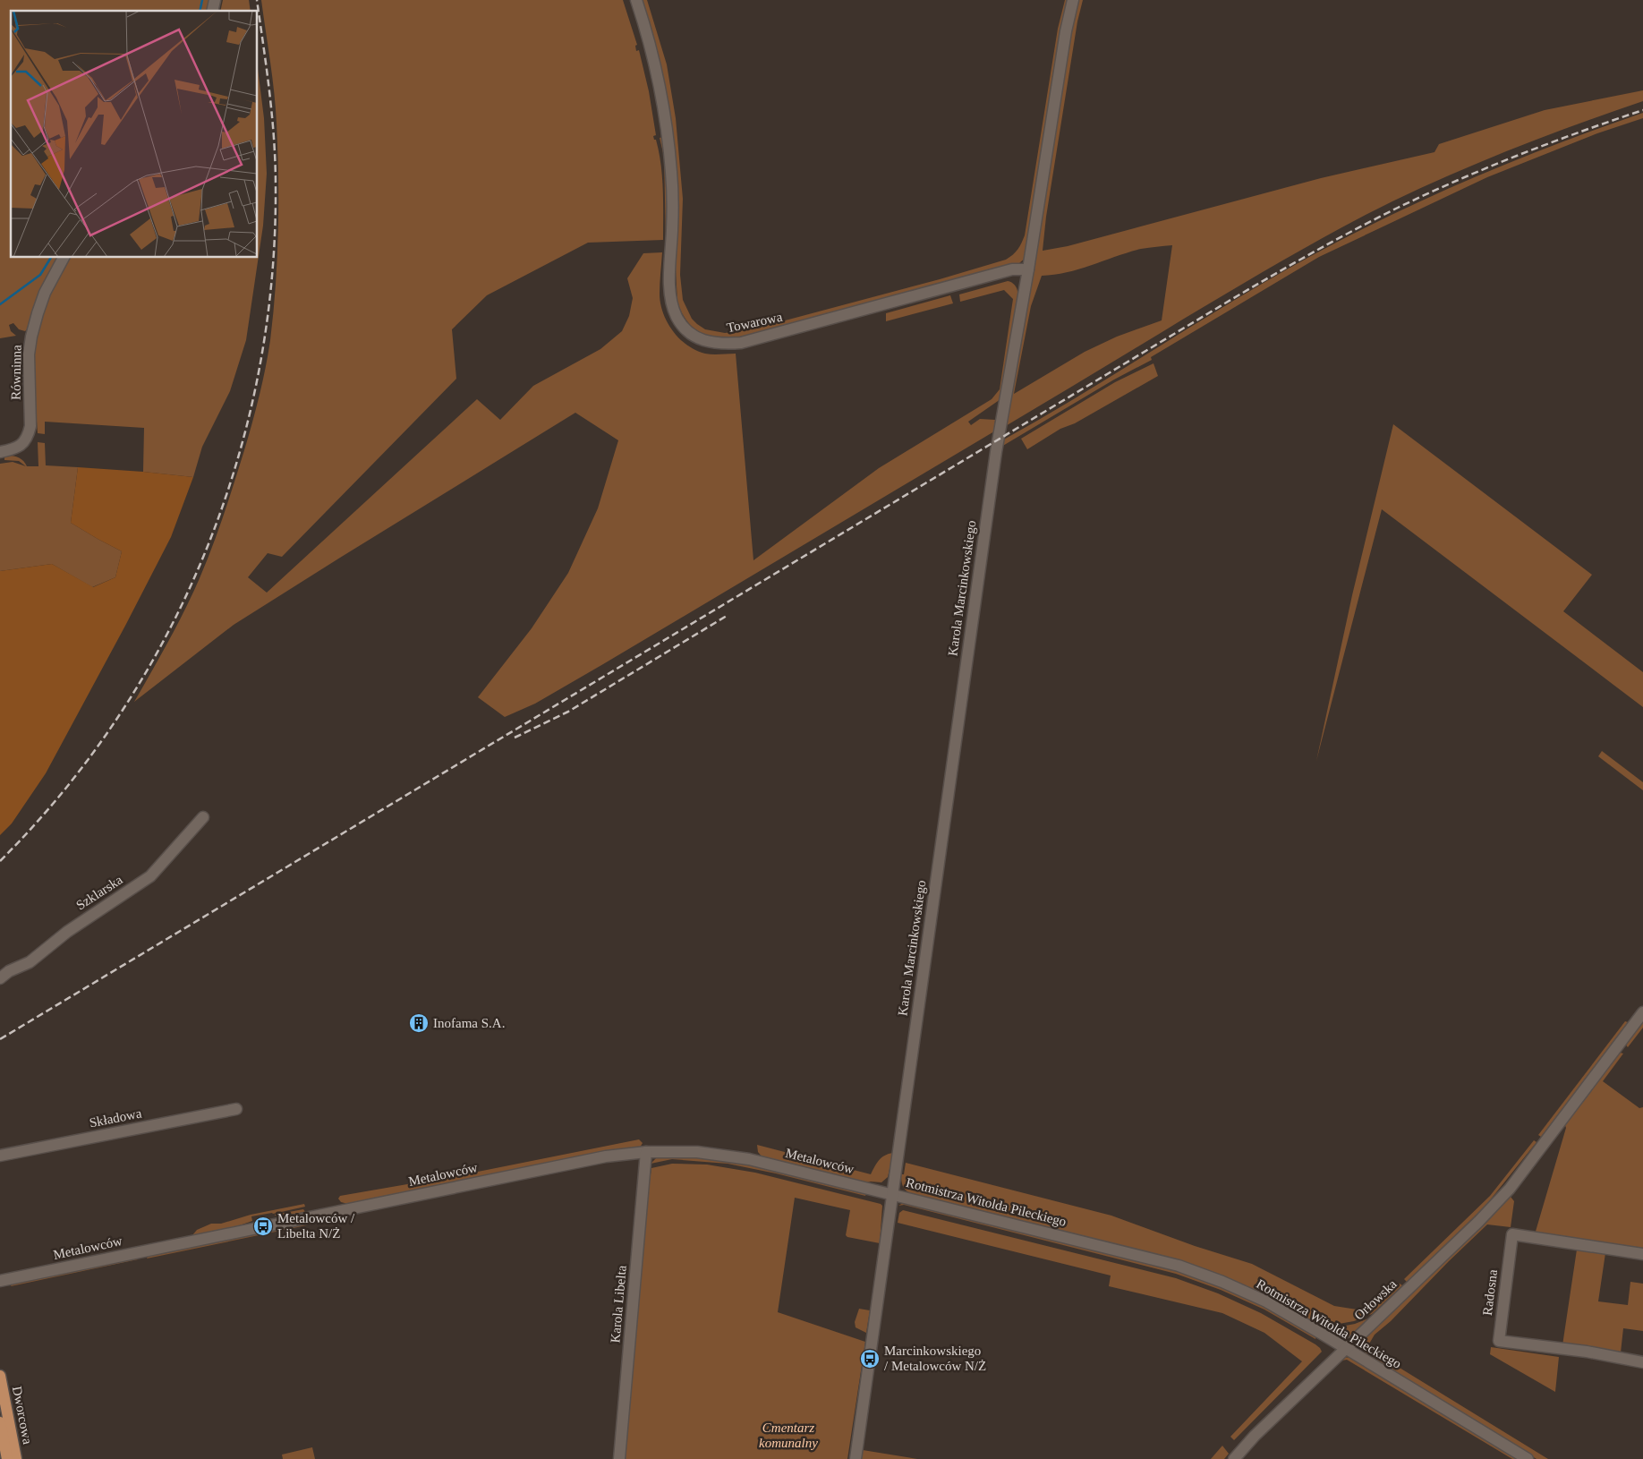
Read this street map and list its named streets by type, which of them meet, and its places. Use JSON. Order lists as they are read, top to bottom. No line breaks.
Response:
{"streets":{"main road":["Dworcowa"],"street":["Towarowa","Równinna","Karola Marcinkowskiego","Szklarska","Składowa","Metalowców","Rotmistrza Witolda Pileckiego","Radosna","Orłowska","Karola Libelta"]},"crossings":[["Towarowa","Karola Marcinkowskiego"],["Karola Marcinkowskiego","Metalowców"],["Karola Marcinkowskiego","Rotmistrza Witolda Pileckiego"],["Metalowców","Rotmistrza Witolda Pileckiego"],["Metalowców","Karola Libelta"],["Rotmistrza Witolda Pileckiego","Orłowska"]],"parks":["Cmentarz komunalny"],"places":{"building":["Inofama S.A."],"bus stop":["Metalowców / Libelta N/Ż","Marcinkowskiego / Metalowców N/Ż"]}}
